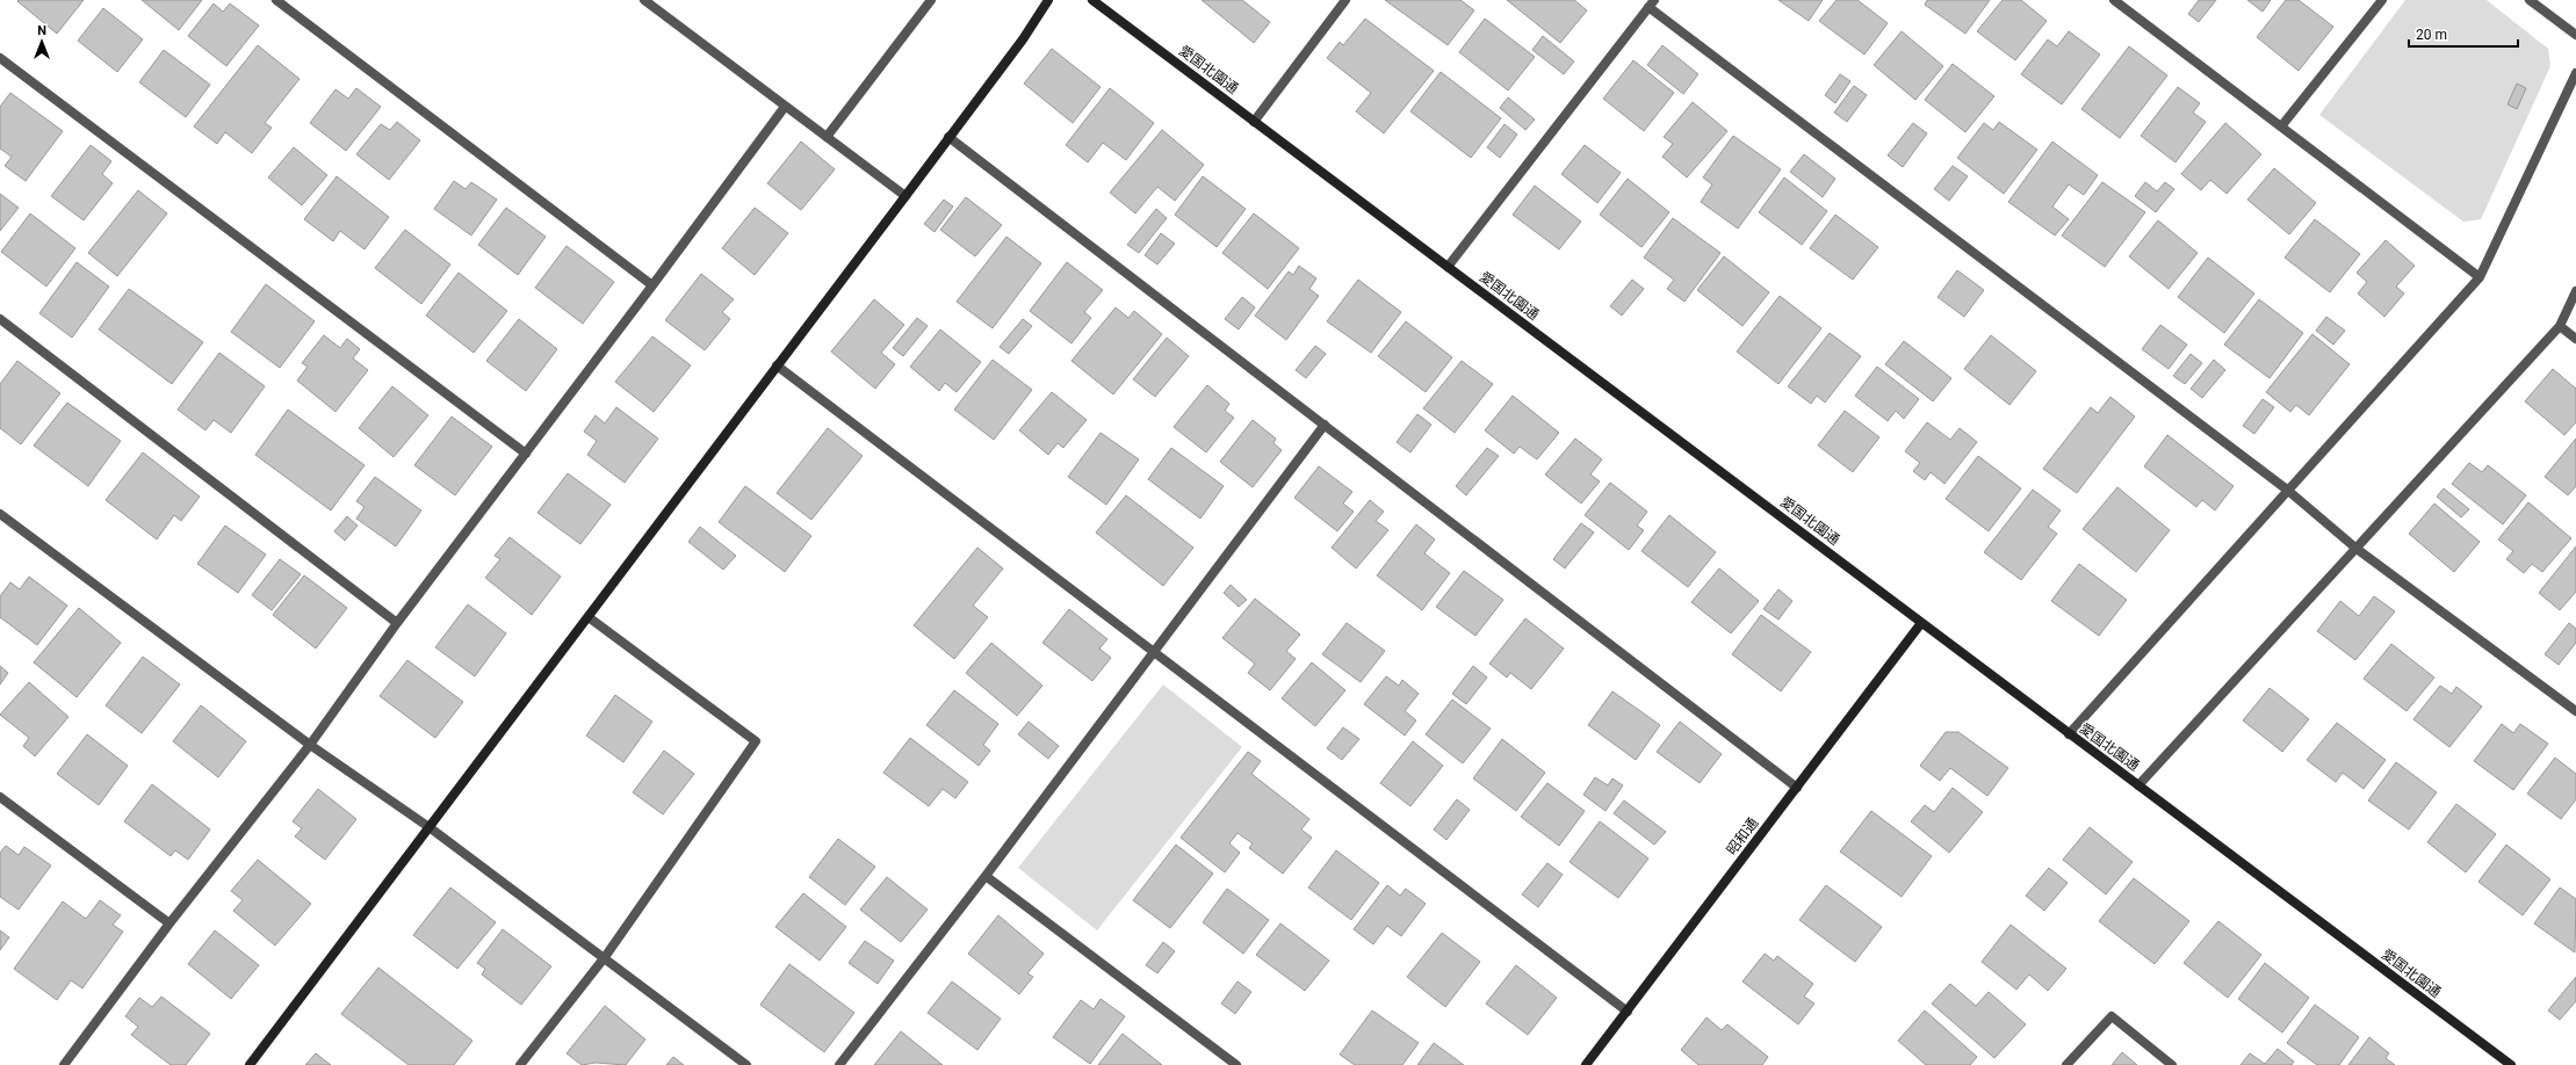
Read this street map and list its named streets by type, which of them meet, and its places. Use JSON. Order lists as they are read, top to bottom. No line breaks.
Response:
{"streets":{"street":["愛国北園通","昭和通"]},"crossings":[["愛国北園通","昭和通"]],"scale_bar":"20 m","north":"top"}
